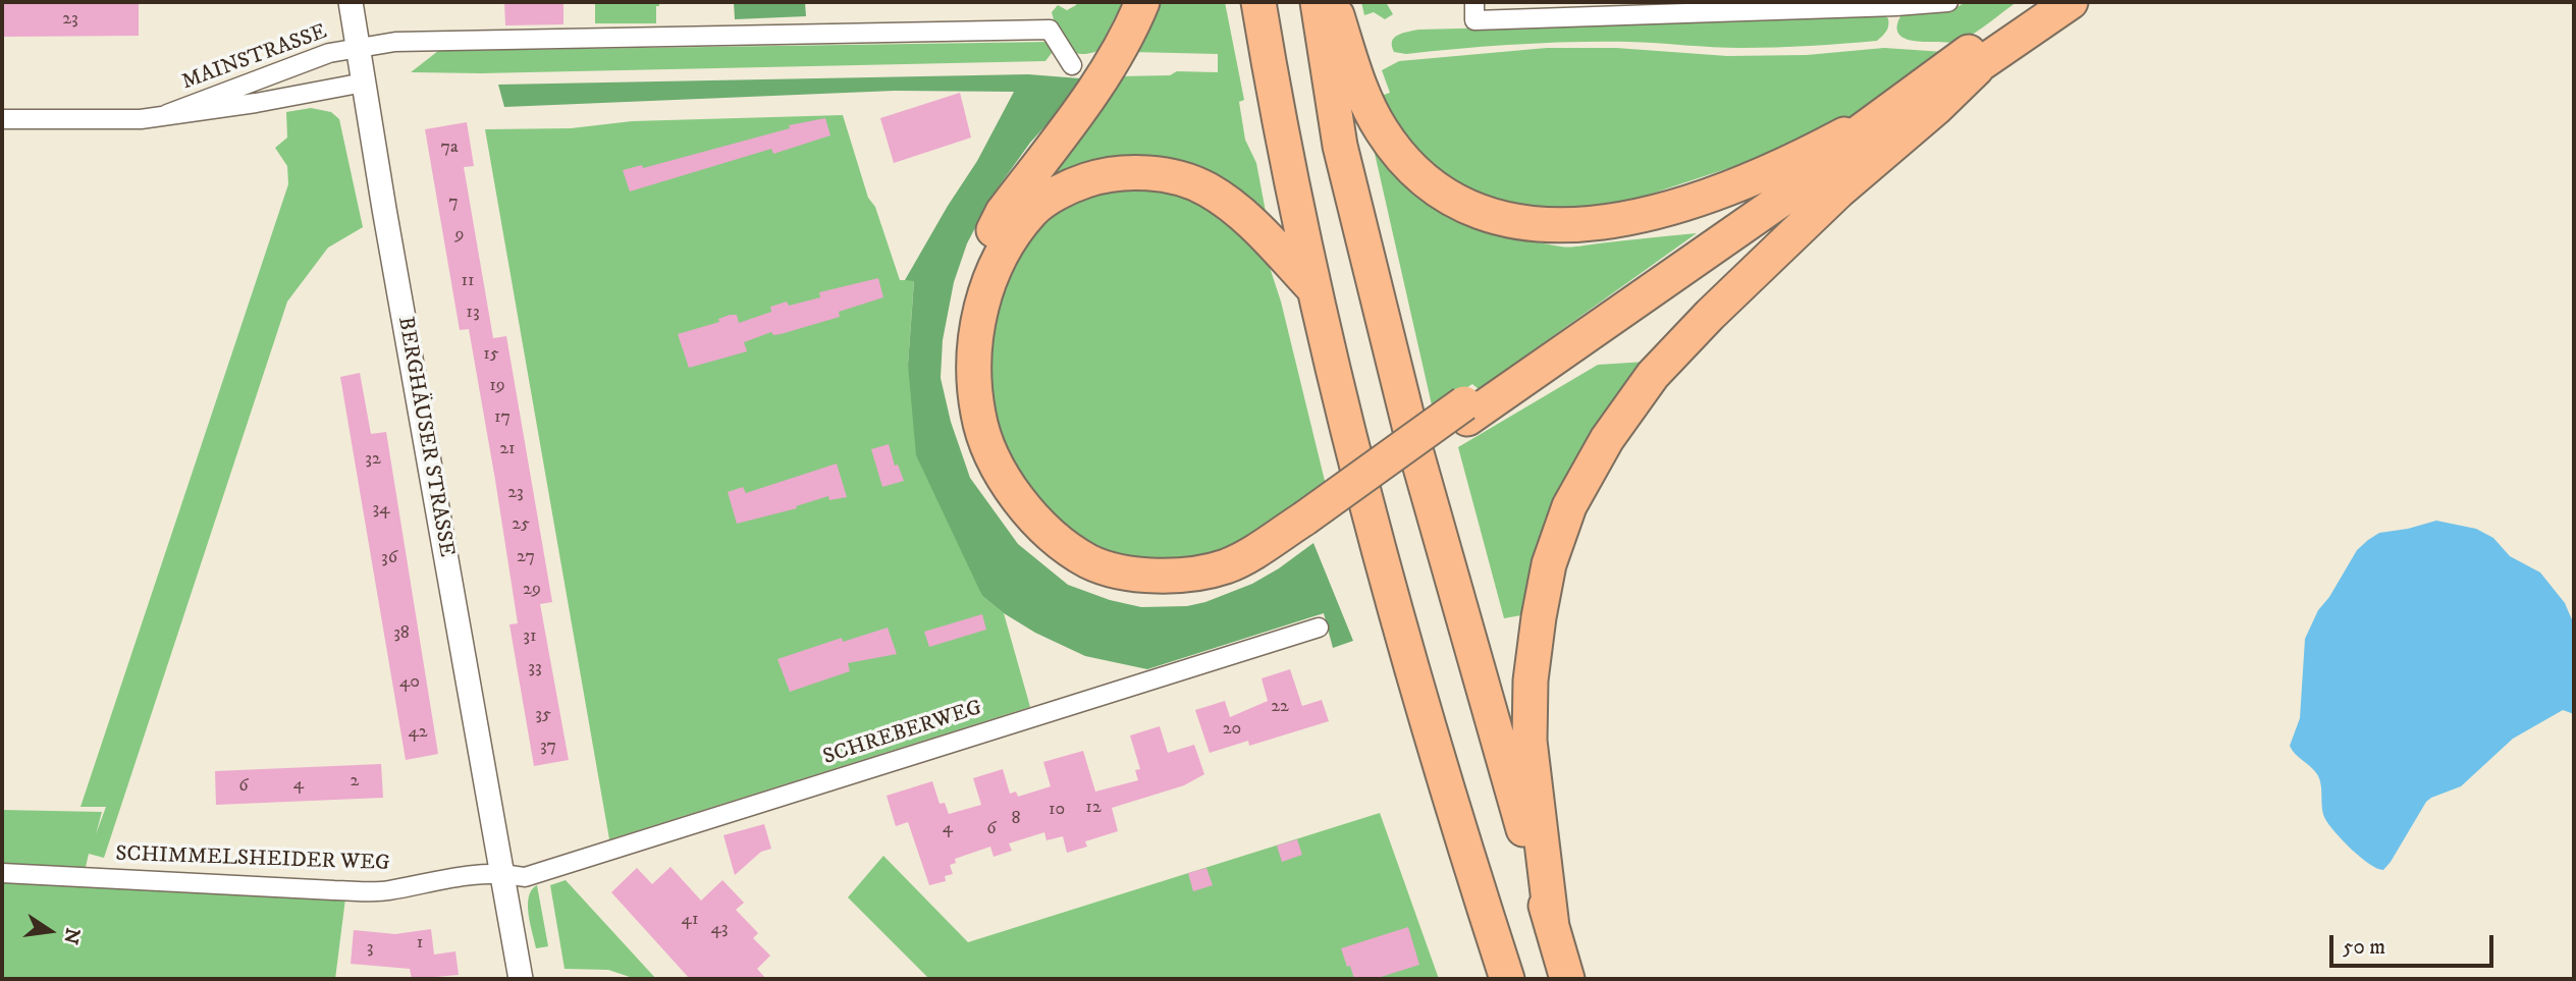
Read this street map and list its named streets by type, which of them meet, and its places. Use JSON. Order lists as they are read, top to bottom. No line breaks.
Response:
{"streets":{"street":["MAINSTRASSE","BERGHÄUSER STRASSE","SCHREBERWEG","SCHIMMELSHEIDER WEG"]},"crossings":[["MAINSTRASSE","BERGHÄUSER STRASSE"],["BERGHÄUSER STRASSE","SCHREBERWEG"],["BERGHÄUSER STRASSE","SCHIMMELSHEIDER WEG"],["SCHREBERWEG","SCHIMMELSHEIDER WEG"]],"house_numbers":["23","7a","7","9","11","13","15","19","17","21","32","23","34","25","27","36","29","38","31","33","40","22","35","20","42","37","2","4","6","12","10","8","4","6","41","43","1","3"],"scale_bar":"50 m","north":"right"}
